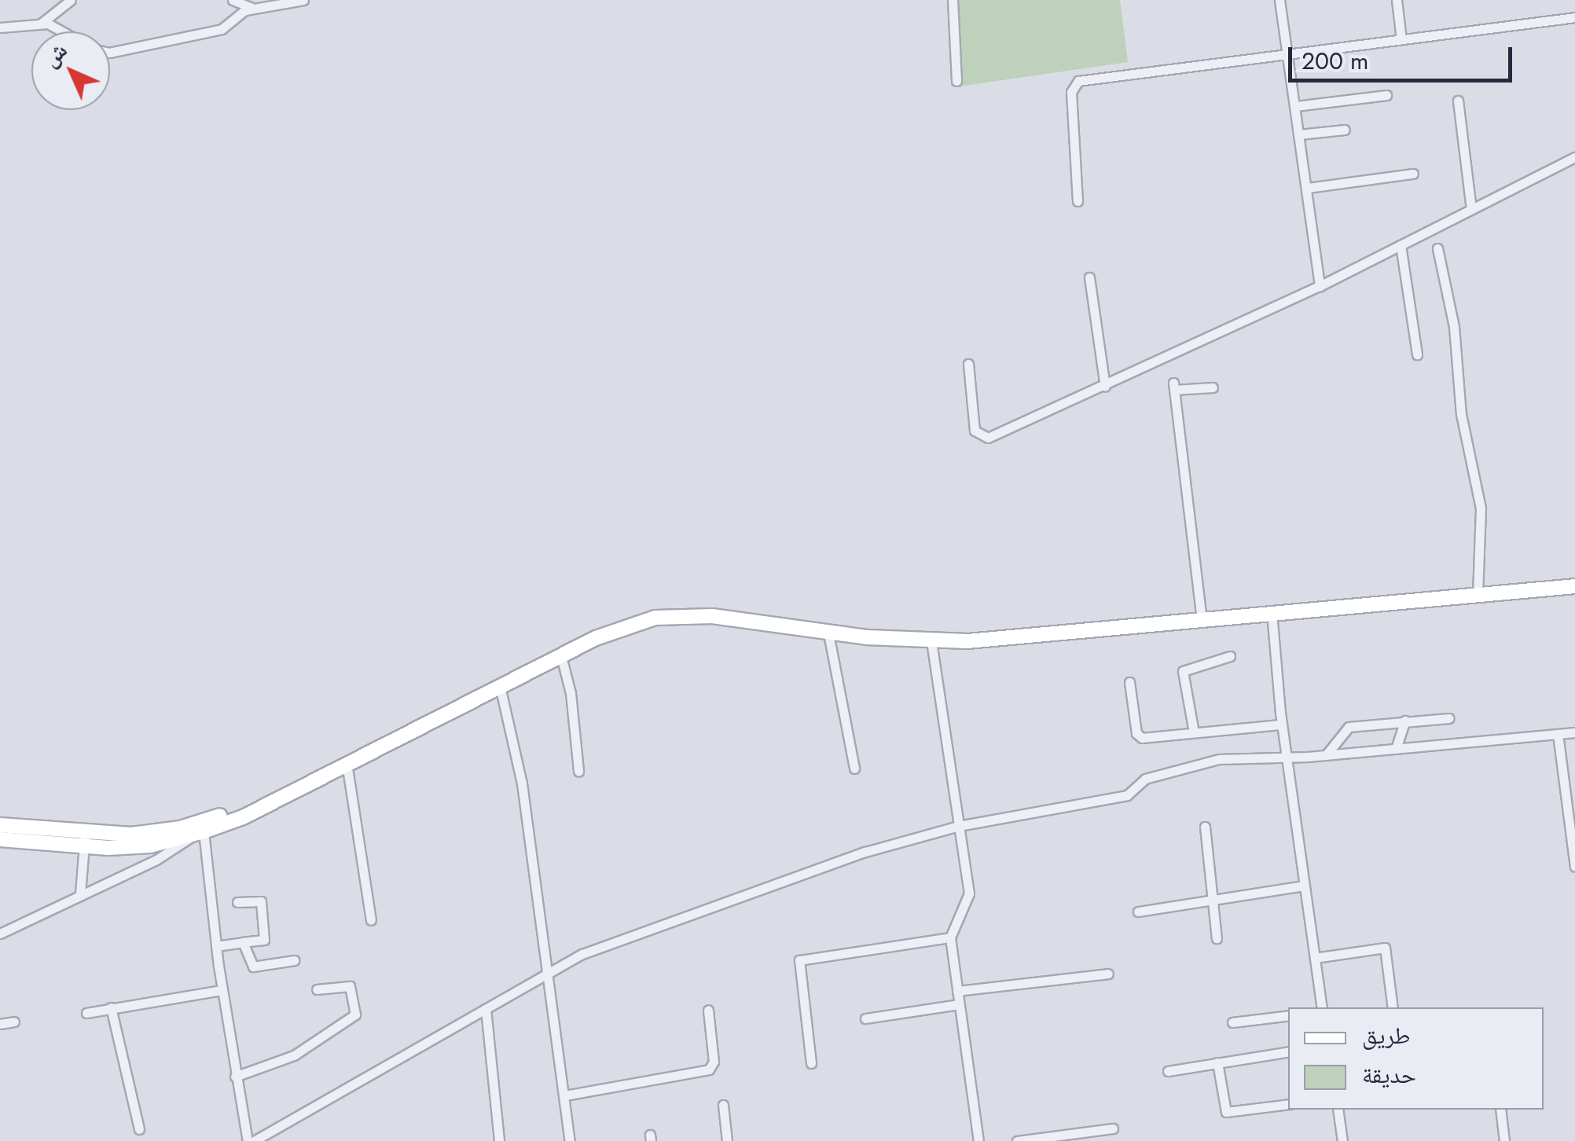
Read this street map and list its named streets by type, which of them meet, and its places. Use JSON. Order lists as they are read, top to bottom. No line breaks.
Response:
{"legend":["طريق","حديقة"],"scale_bar":"200 m","north":"top left"}
